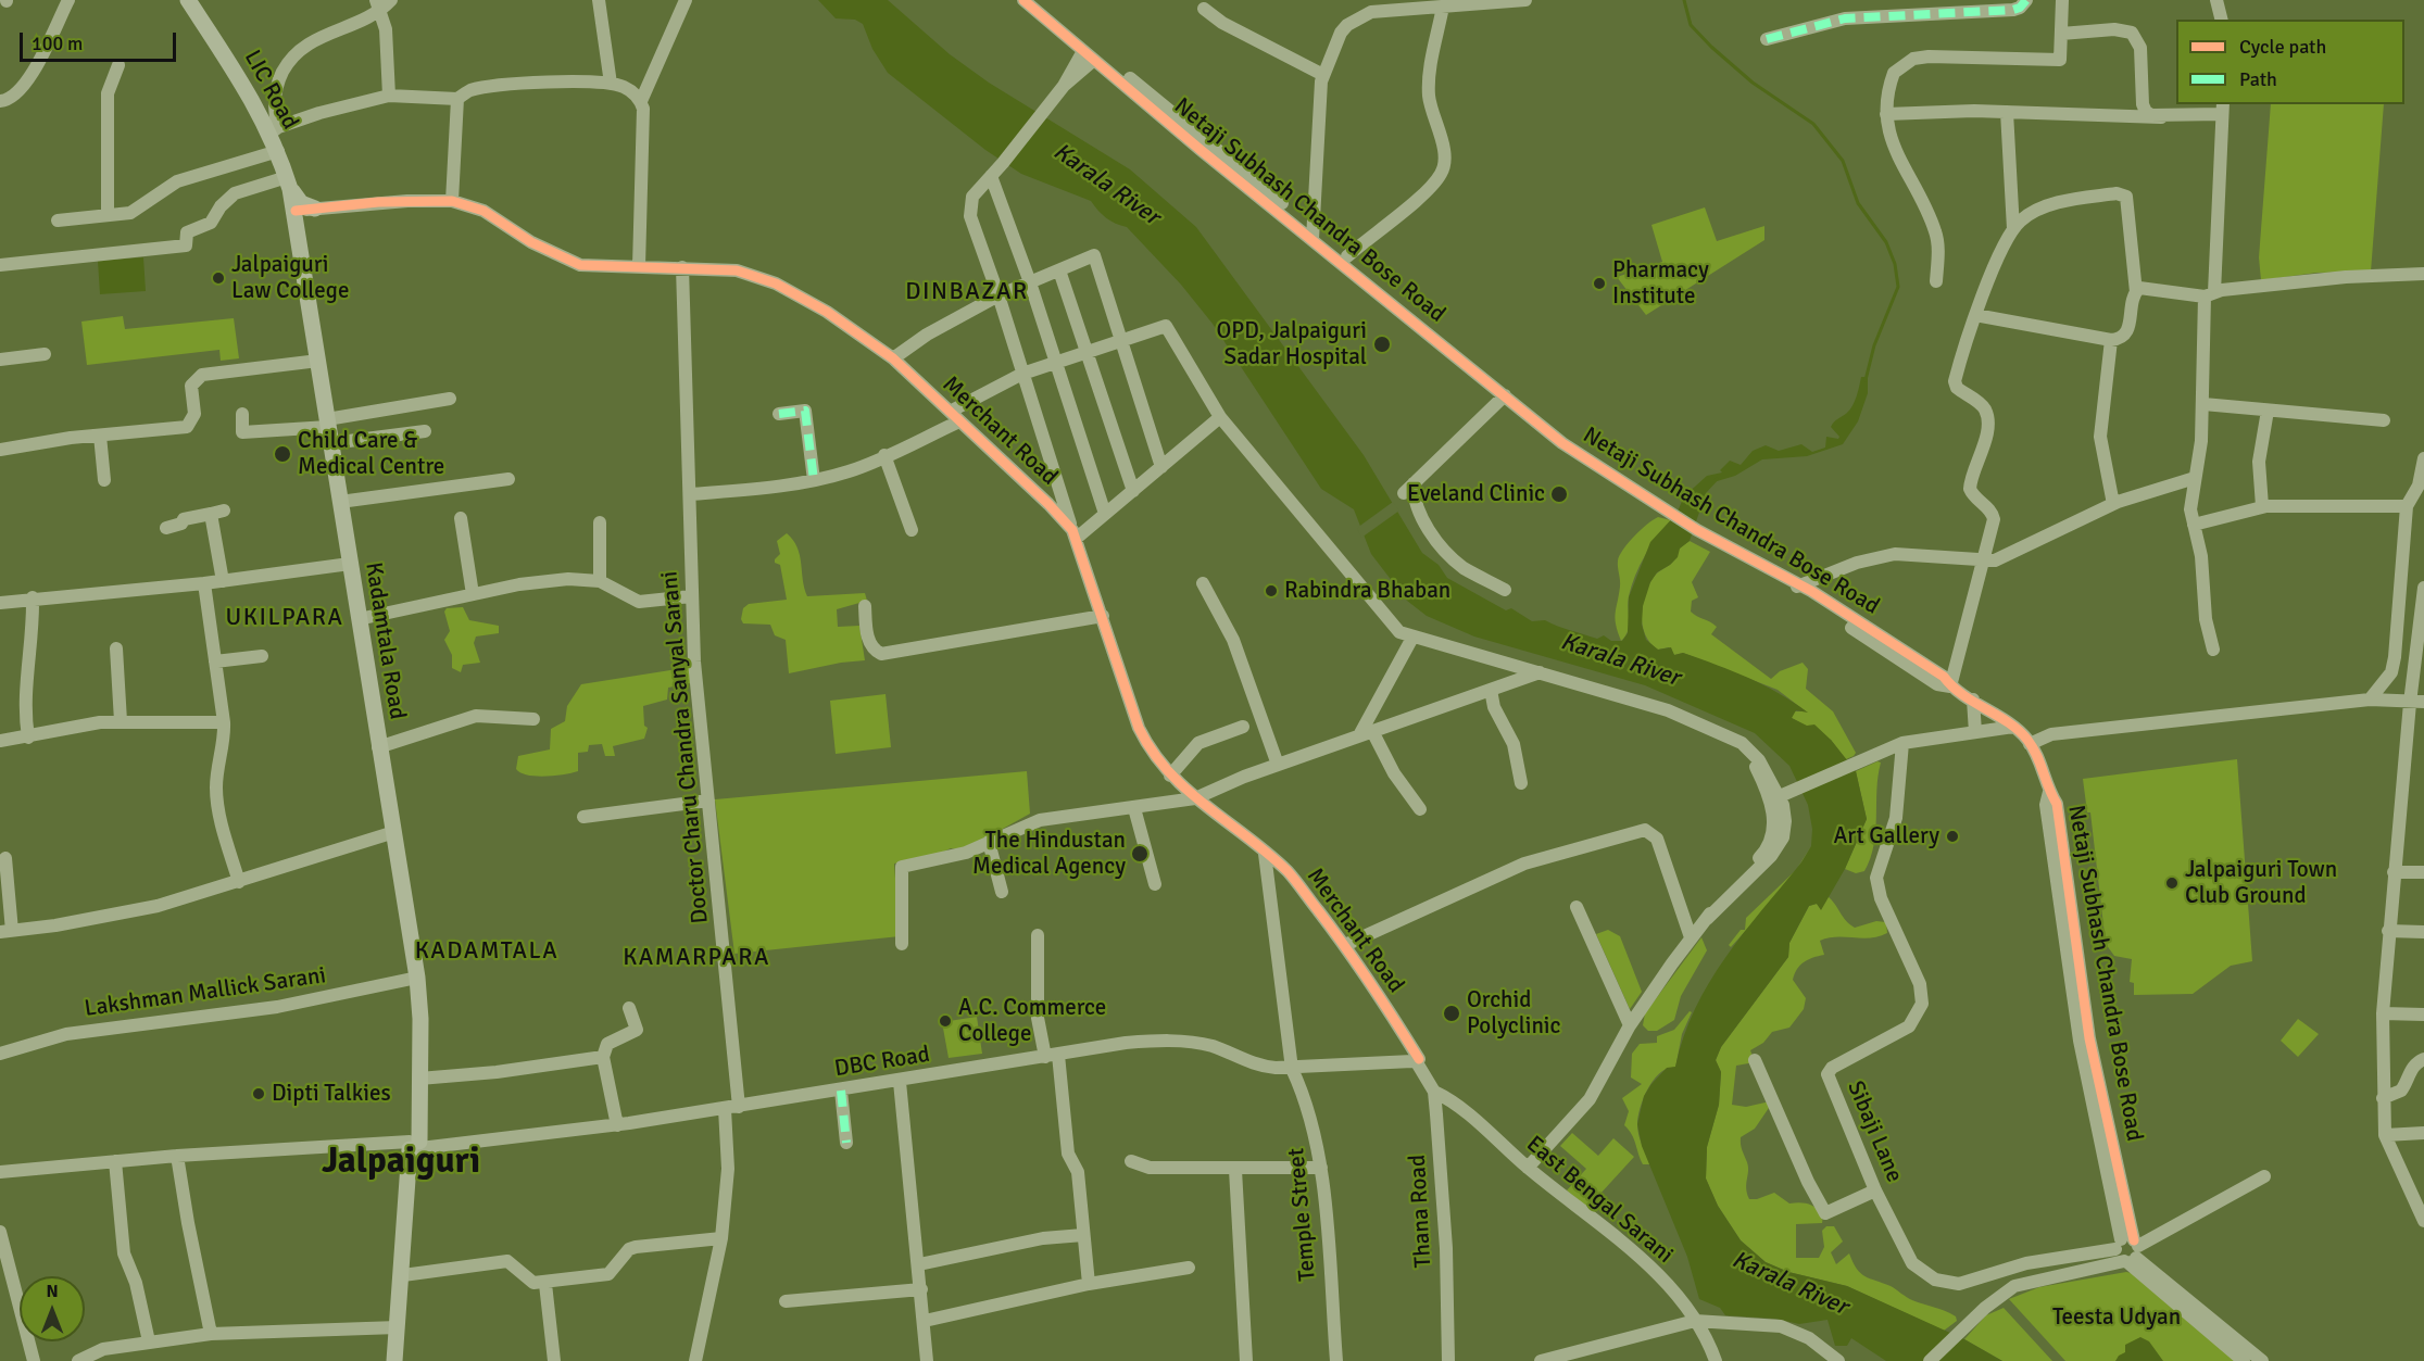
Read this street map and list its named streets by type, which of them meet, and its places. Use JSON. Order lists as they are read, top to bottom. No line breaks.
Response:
{"streets":{"main road":["LIC Road","Kadamtala Road"],"street":["Netaji Subhash Chandra Bose Road","Merchant Road","Doctor Charu Chandra Sanyal Sarani","Lakshman Mallick Sarani","DBC Road","Sibaji Lane","East Bengal Sarani","Thana Road","Temple Street"]},"crossings":[["LIC Road","Merchant Road"],["LIC Road","Kadamtala Road"],["Netaji Subhash Chandra Bose Road","Sibaji Lane"],["Merchant Road","Kadamtala Road"],["Merchant Road","Doctor Charu Chandra Sanyal Sarani"],["Merchant Road","DBC Road"],["Merchant Road","Thana Road"],["Merchant Road","Temple Street"],["Kadamtala Road","Lakshman Mallick Sarani"],["Kadamtala Road","DBC Road"],["Doctor Charu Chandra Sanyal Sarani","DBC Road"],["DBC Road","Thana Road"],["DBC Road","Temple Street"],["East Bengal Sarani","Thana Road"]],"districts":["DINBAZAR","UKILPARA","KADAMTALA","KAMARPARA","Jalpaiguri"],"water":["Karala River"],"parks":["Teesta Udyan"],"places":["Jalpaiguri Law College","Pharmacy Institute","OPD, Jalpaiguri Sadar Hospital","Child Care & Medical Centre","Eveland Clinic","Rabindra Bhaban","Art Gallery","The Hindustan Medical Agency","Jalpaiguri Town Club Ground","Orchid Polyclinic","A.C. Commerce College","Dipti Talkies"],"legend":["Cycle path","Path"],"scale_bar":"100 m","north":"top"}
